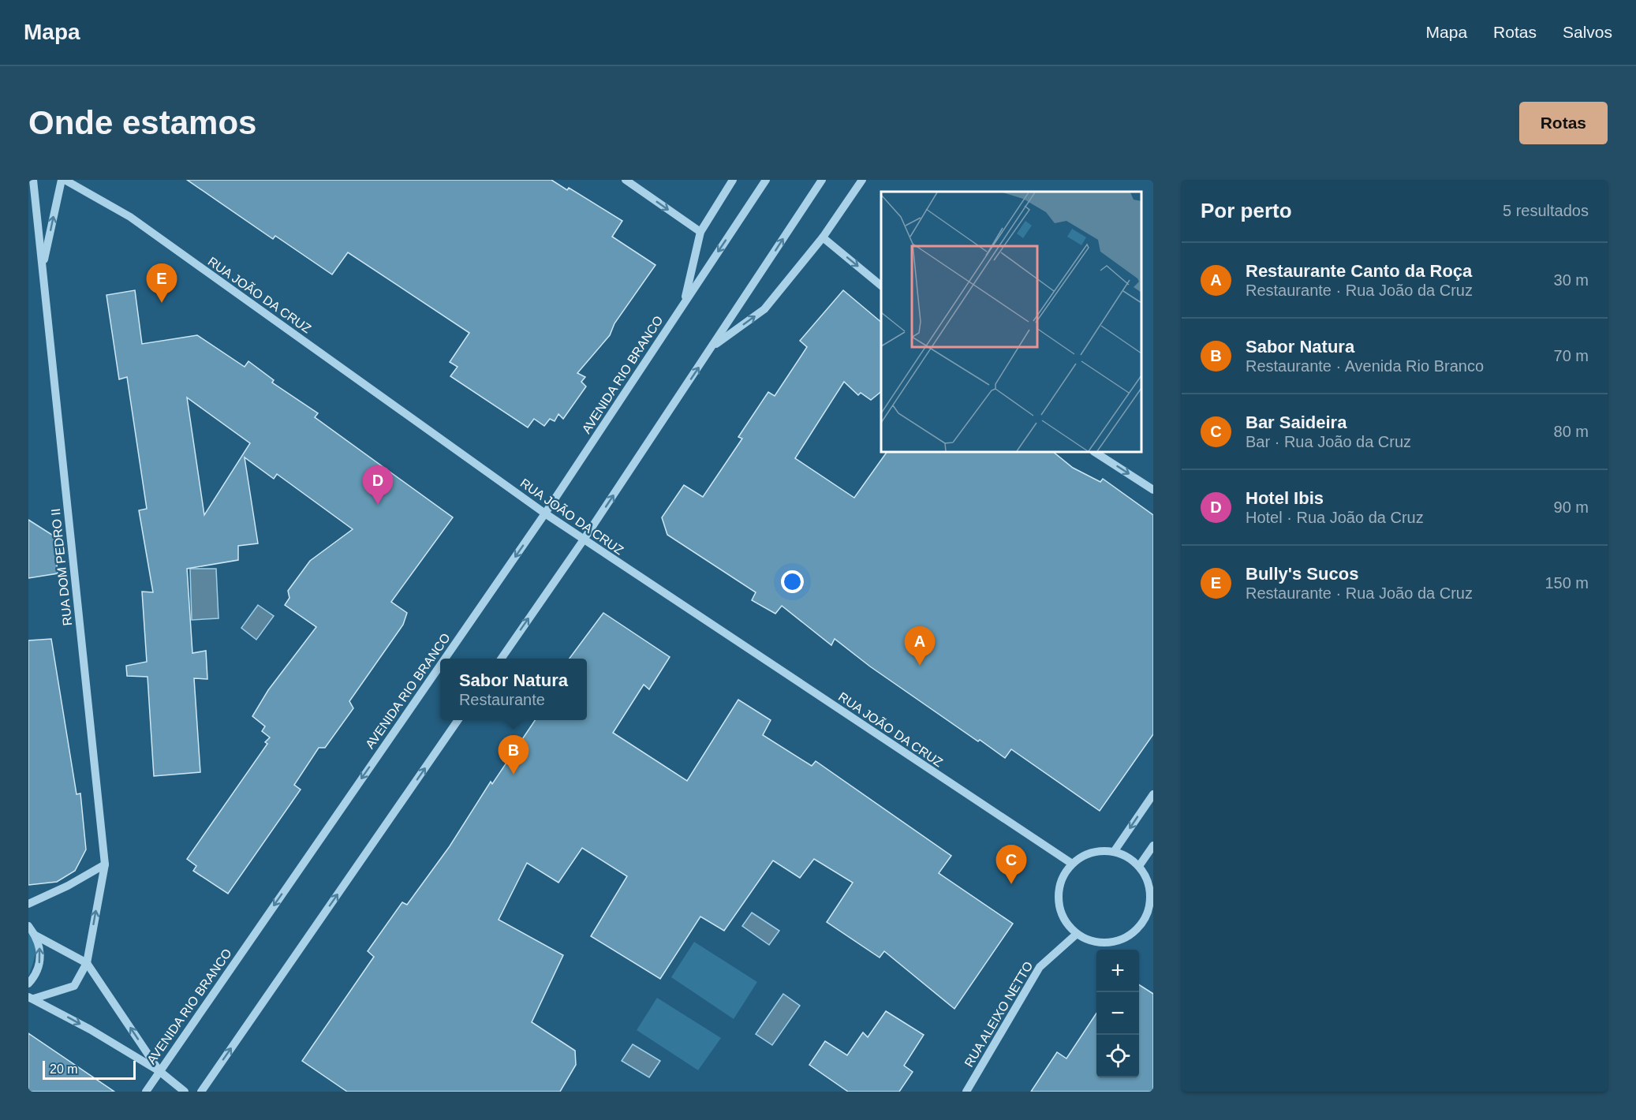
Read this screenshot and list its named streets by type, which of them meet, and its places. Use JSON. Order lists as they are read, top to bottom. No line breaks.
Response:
{"streets":{"street":["RUA JOÃO DA CRUZ","AVENIDA RIO BRANCO","RUA DOM PEDRO II","RUA ALEIXO NETTO"]},"crossings":[["RUA JOÃO DA CRUZ","AVENIDA RIO BRANCO"],["RUA JOÃO DA CRUZ","RUA ALEIXO NETTO"]],"scale_bar":"20 m","page":{"header":"Mapa","nav":["Mapa","Rotas","Salvos"],"buttons":"Rotas","title":"Onde estamos","heading":["Por perto","5 resultados"],"list":[{"mark":"A","name":"Restaurante Canto da Roça","note":"Restaurante · Rua João da Cruz","value":"30 m"},{"mark":"B","name":"Sabor Natura","note":"Restaurante · Avenida Rio Branco","value":"70 m"},{"mark":"C","name":"Bar Saideira","note":"Bar · Rua João da Cruz","value":"80 m"},{"mark":"D","name":"Hotel Ibis","note":"Hotel · Rua João da Cruz","value":"90 m"},{"mark":"E","name":"Bully's Sucos","note":"Restaurante · Rua João da Cruz","value":"150 m"}],"pins":["E","D","A","B","C"],"popup":["Sabor Natura","Restaurante"],"map_buttons":["+","−"],"scale":"20 m"}}
